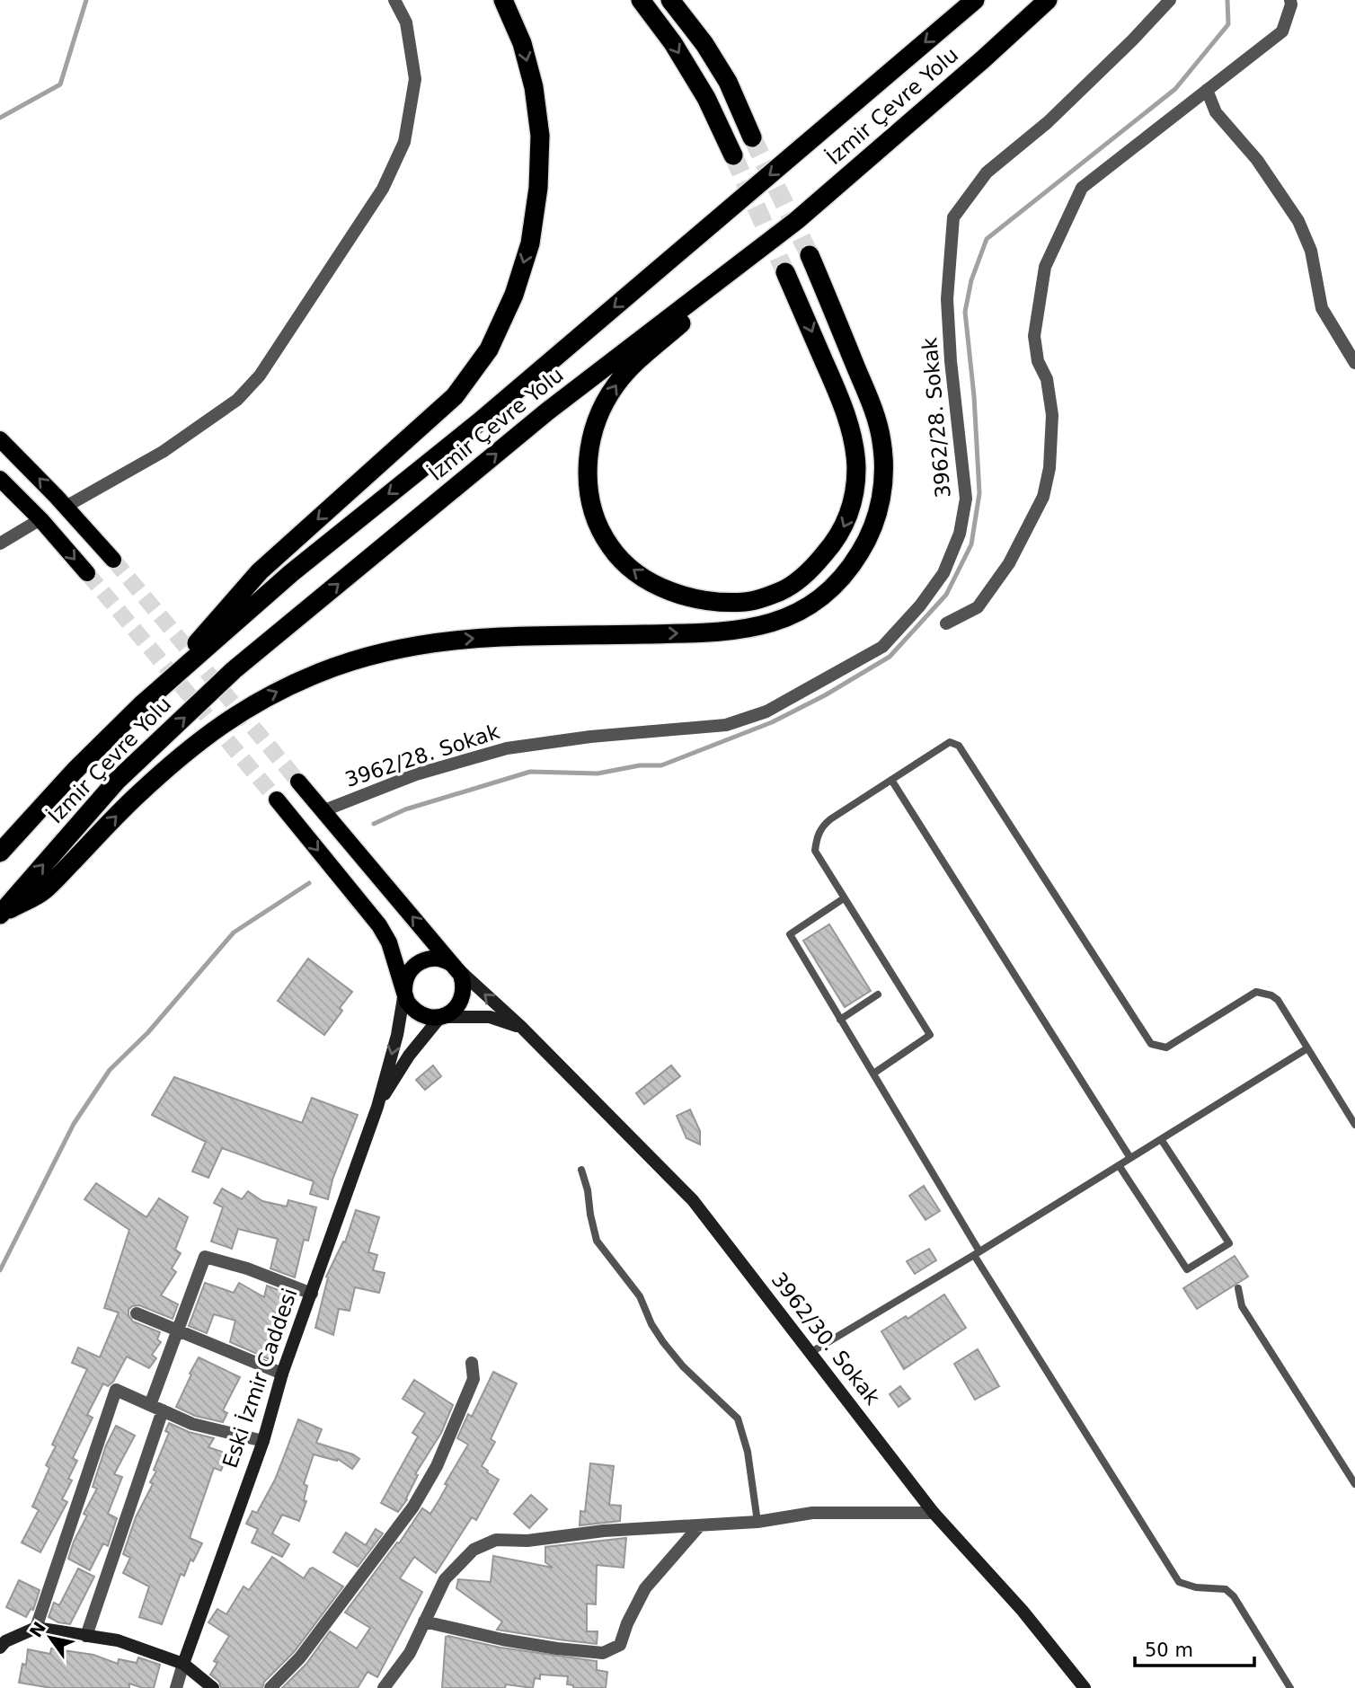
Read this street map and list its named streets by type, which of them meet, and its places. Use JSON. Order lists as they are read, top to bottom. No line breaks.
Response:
{"streets":{"highway":["İzmir Çevre Yolu"],"street":["3962/28. Sokak","3962/30. Sokak","Eski İzmir Caddesi"]},"crossings":[["3962/30. Sokak","Eski İzmir Caddesi"]],"scale_bar":"50 m","north":"top left"}
